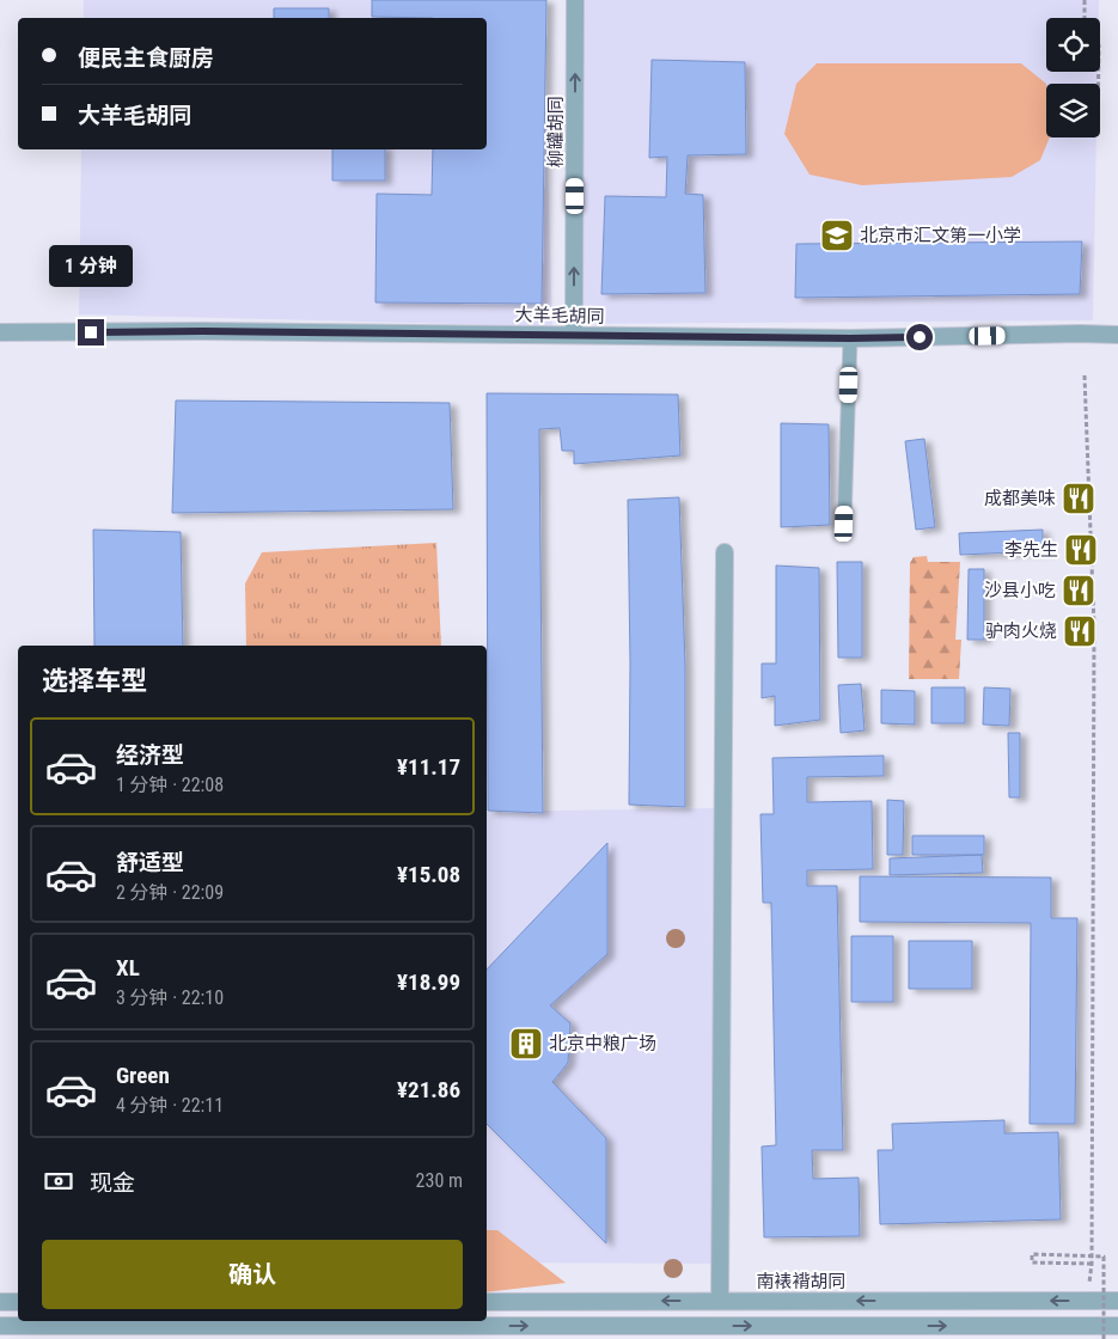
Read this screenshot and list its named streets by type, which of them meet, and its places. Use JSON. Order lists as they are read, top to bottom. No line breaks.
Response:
{"streets":{"street":["柳罐胡同","大羊毛胡同","南裱褙胡同"]},"crossings":[["柳罐胡同","大羊毛胡同"]],"one_way":["柳罐胡同"],"places":{"school or university":["北京市汇文第一小学"],"restaurant":["成都美味","李先生","沙县小吃","驴肉火烧"],"building":["北京中粮广场"]},"page":{"banner":["便民主食厨房","大羊毛胡同"],"bubble":"1 分钟","heading":"选择车型","list":[{"name":"经济型","note":"1 分钟 · 22:08","value":"¥11.17"},{"name":"舒适型","note":"2 分钟 · 22:09","value":"¥15.08"},{"name":"XL","note":"3 分钟 · 22:10","value":"¥18.99"},{"name":"Green","note":"4 分钟 · 22:11","value":"¥21.86"}],"pay":["现金","230 m"],"buttons":"确认"}}
